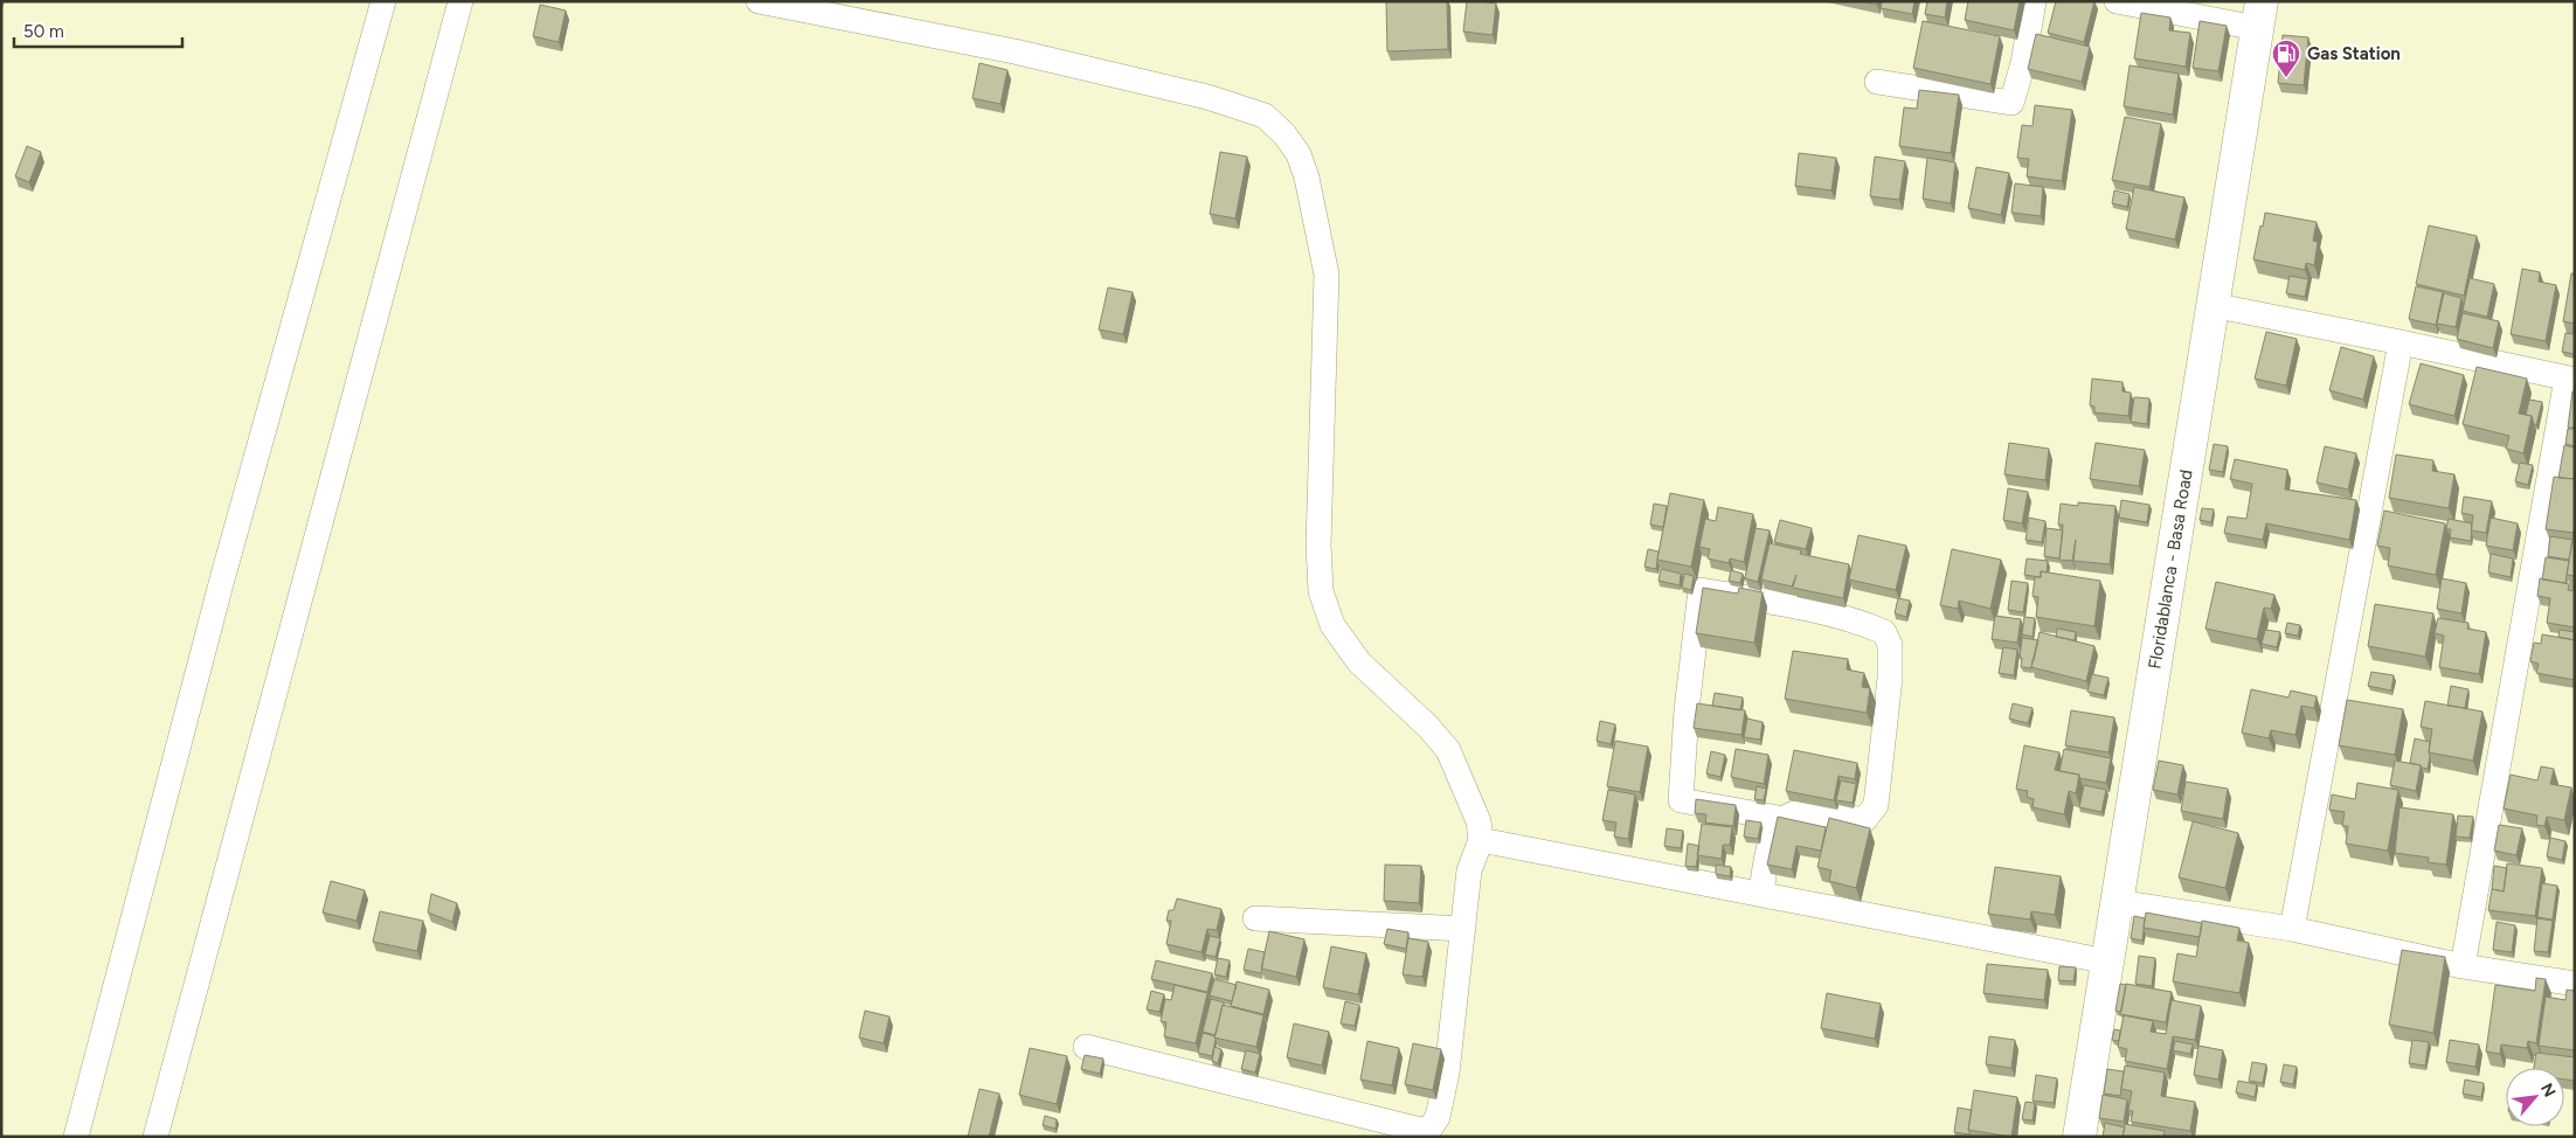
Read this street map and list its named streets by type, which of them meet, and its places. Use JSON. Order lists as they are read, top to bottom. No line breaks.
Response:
{"streets":{"main road":["Floridablanca - Basa Road"]},"places":{"fuel station":["Gas Station"]},"scale_bar":"50 m","north":"top right"}
